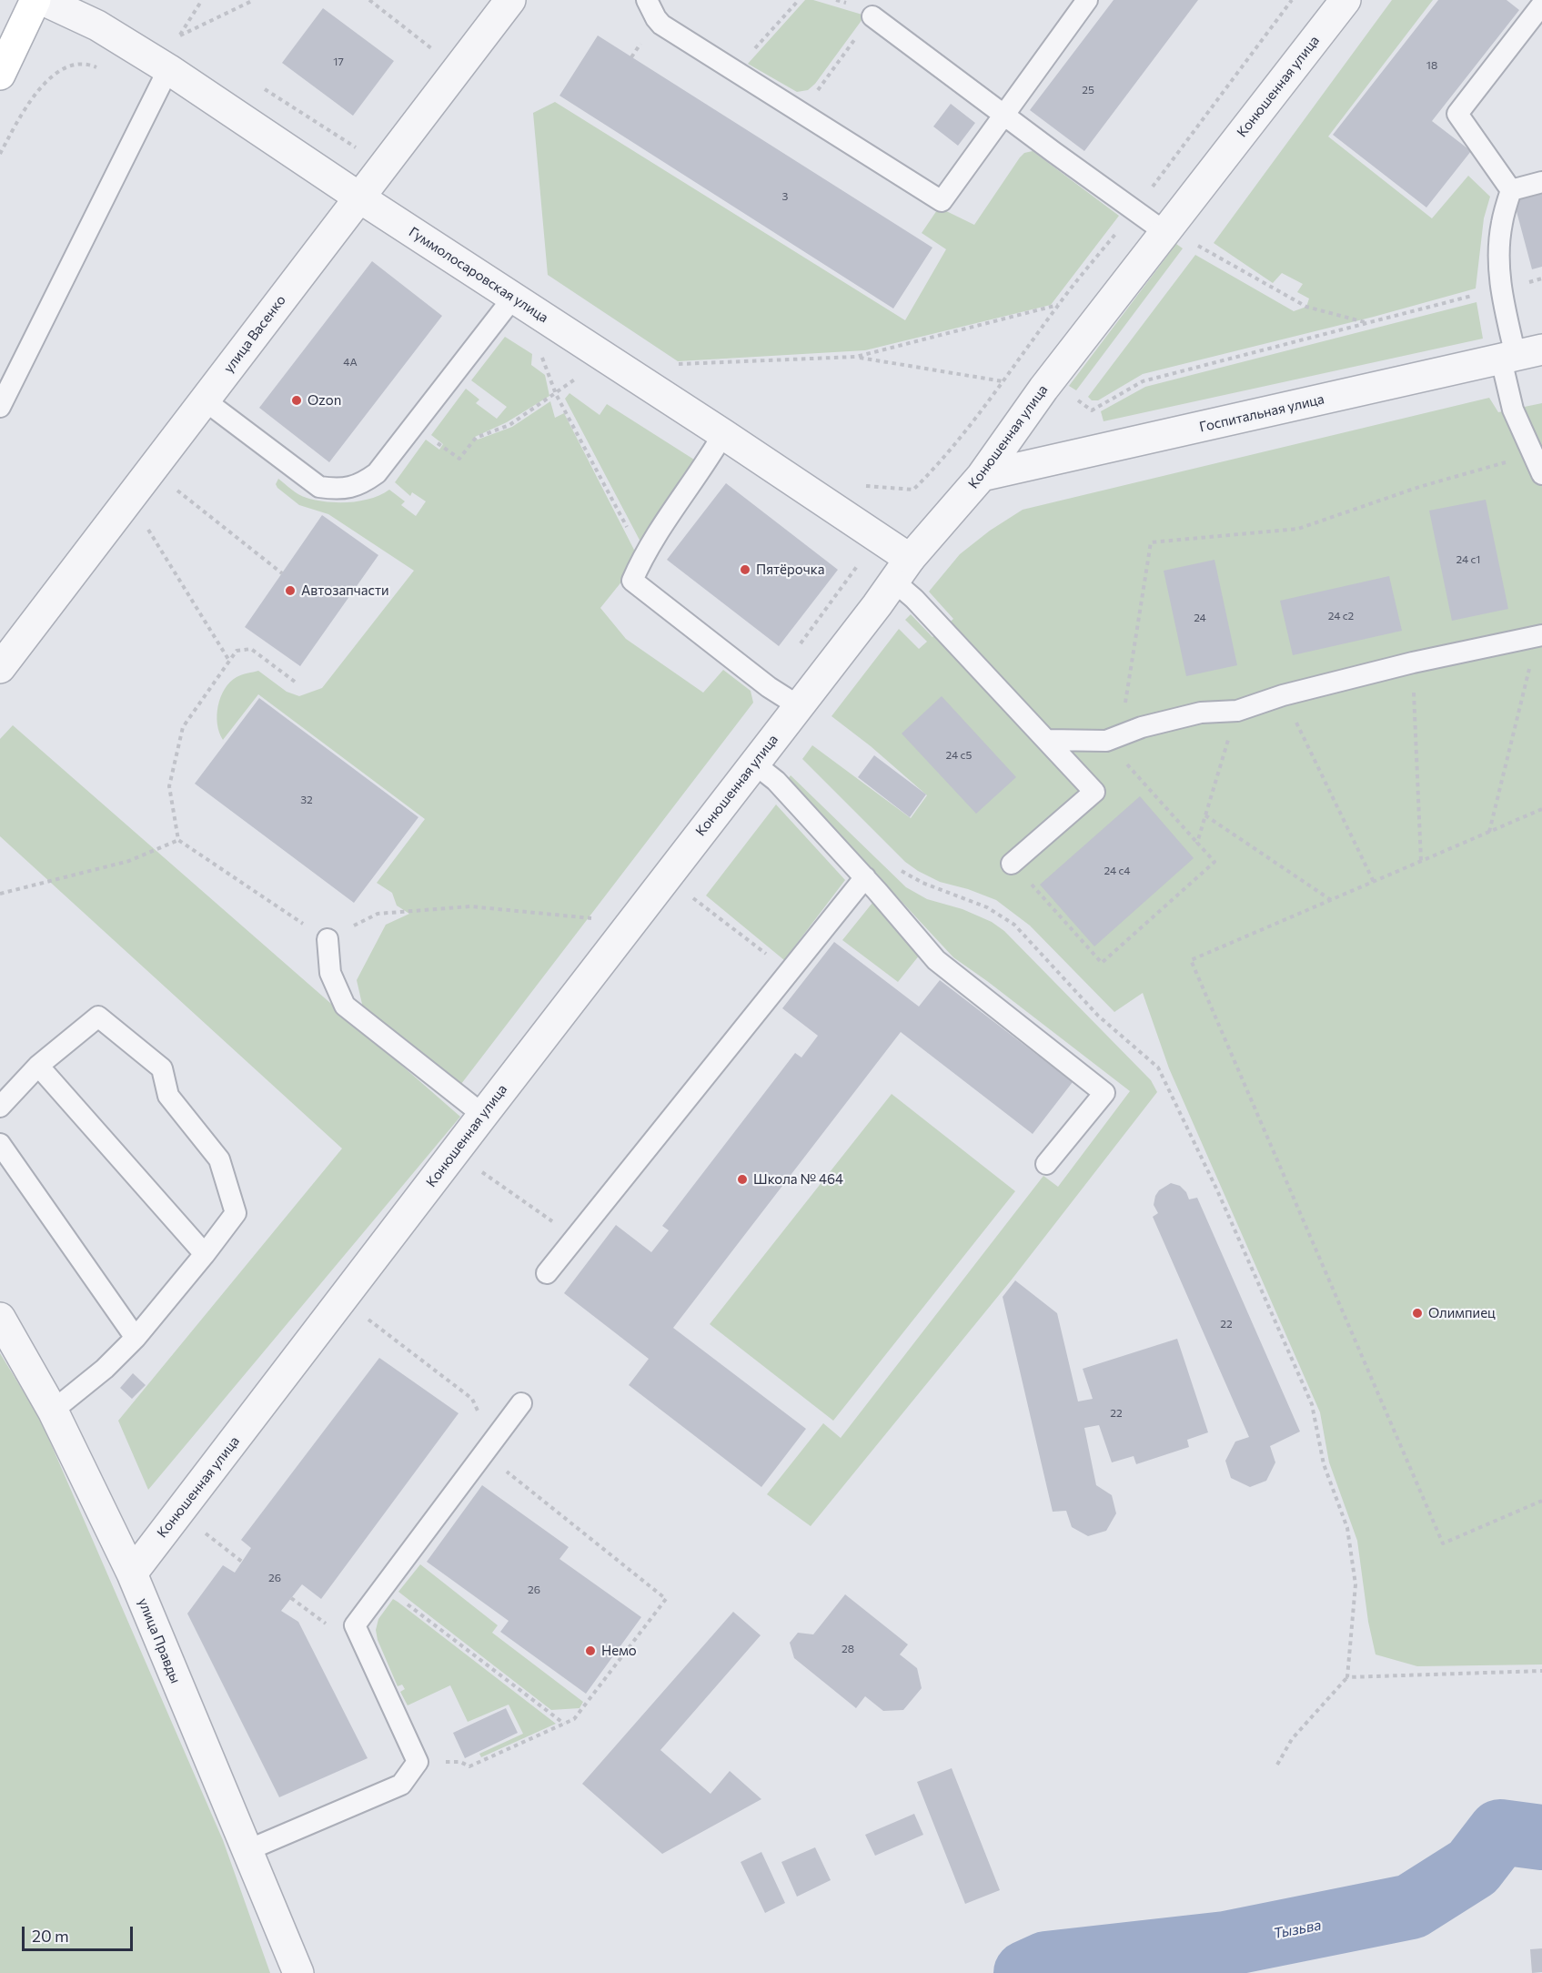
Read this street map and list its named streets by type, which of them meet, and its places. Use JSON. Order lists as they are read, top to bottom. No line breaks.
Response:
{"streets":{"street":["Конюшенная улица","Гуммолосаровская улица","улица Васенко","Госпитальная улица","улица Правды"]},"crossings":[["Конюшенная улица","Гуммолосаровская улица"],["Конюшенная улица","Госпитальная улица"],["Конюшенная улица","улица Правды"],["Гуммолосаровская улица","улица Васенко"]],"water":["Тызьва"],"places":["Ozon","Пятёрочка","Автозапчасти","Школа № 464","Олимпиец","Немо"],"house_numbers":["17","18","25","3","4А","24 с1","24 с2","24","24 с5","32","24 с4","22","22","26","26","28"],"scale_bar":"20 m"}
